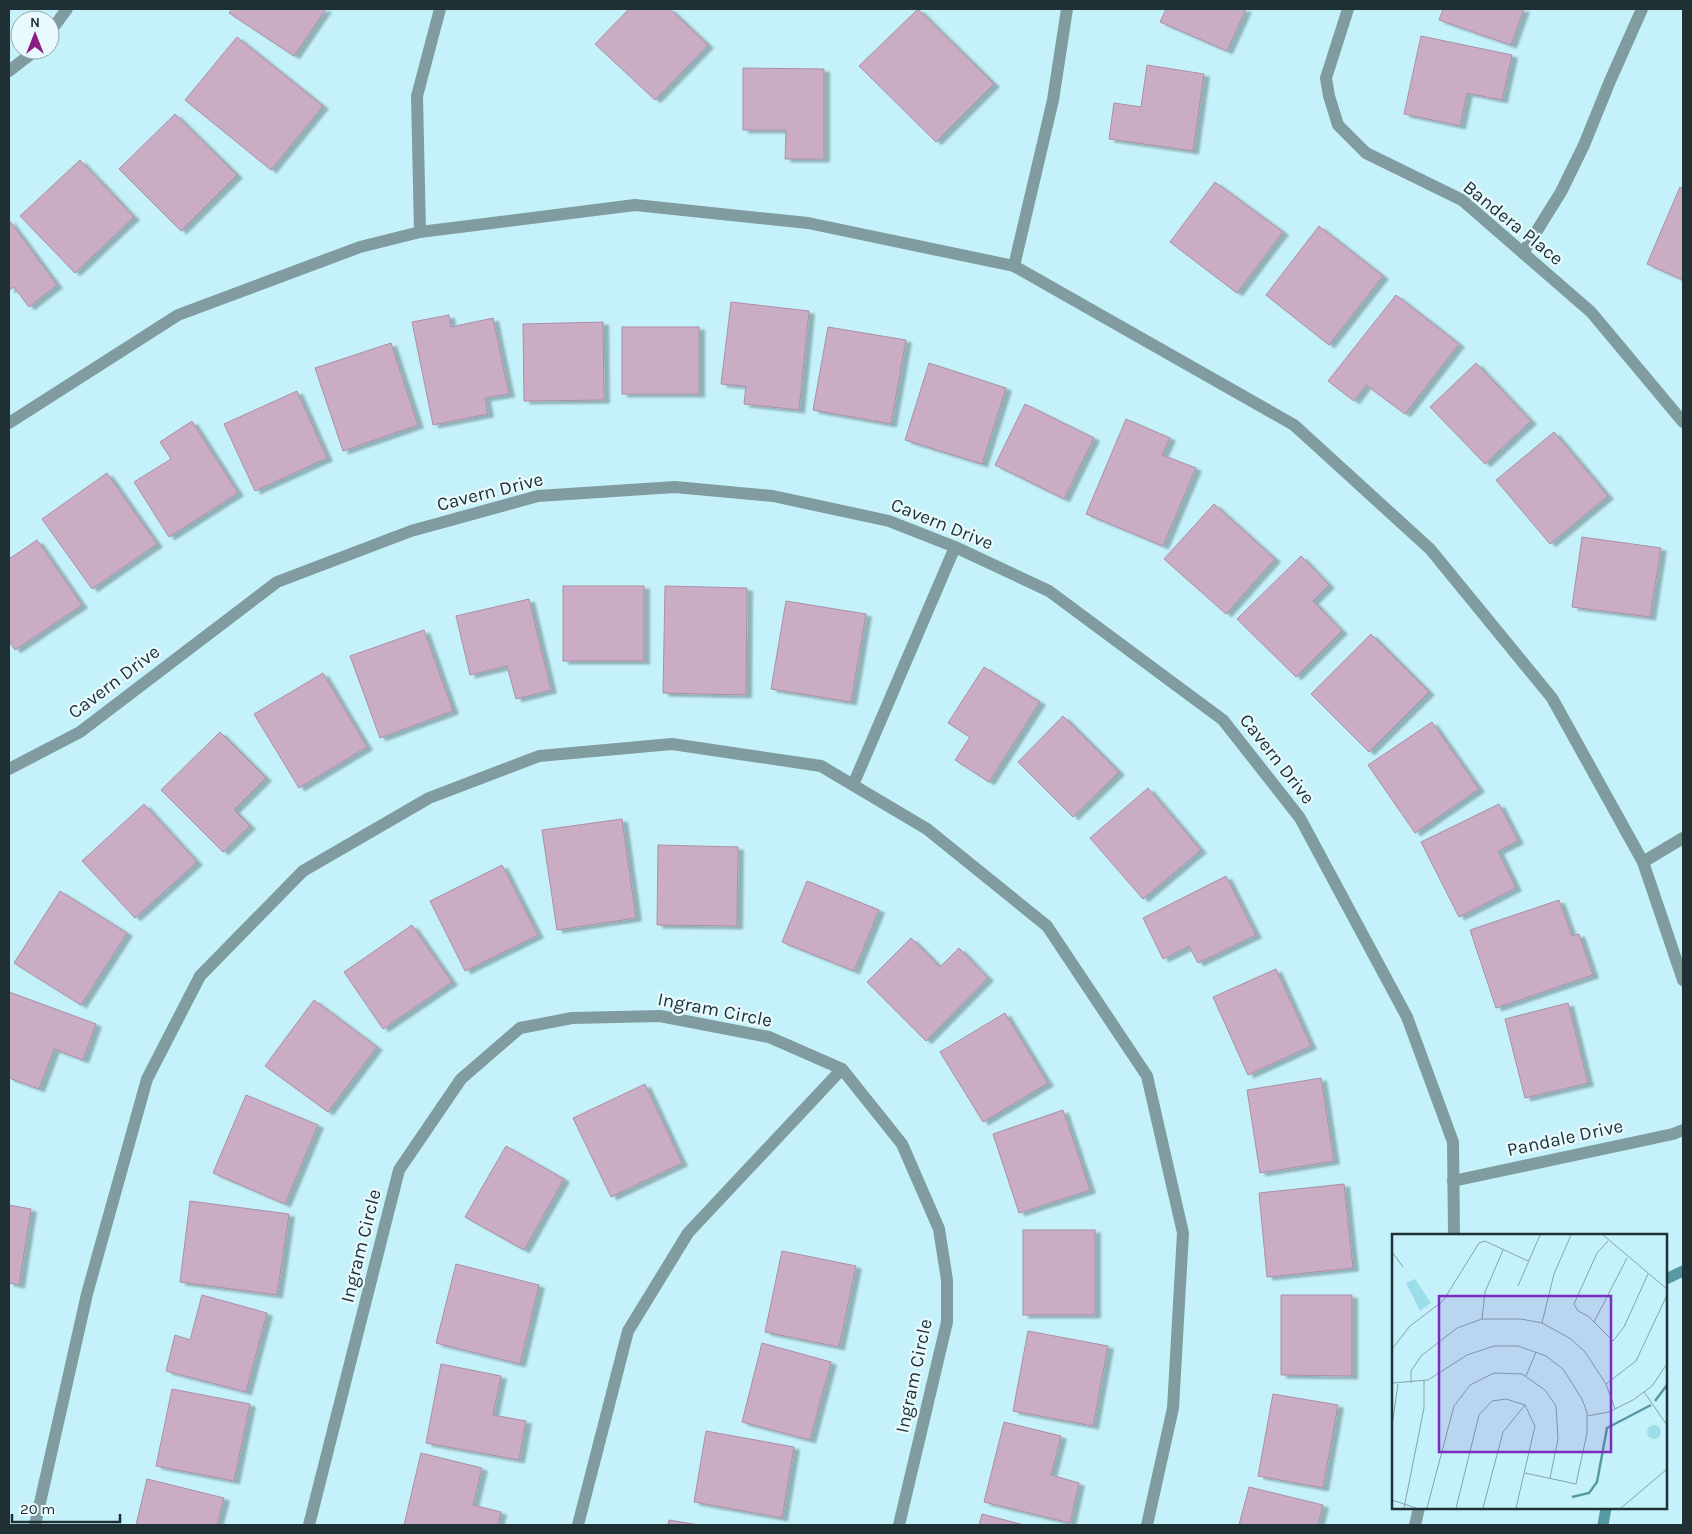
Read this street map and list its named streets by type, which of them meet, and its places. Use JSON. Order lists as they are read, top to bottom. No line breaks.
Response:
{"streets":{"street":["Bandera Place","Cavern Drive","Ingram Circle","Pandale Drive"]},"crossings":[["Cavern Drive","Pandale Drive"]],"scale_bar":"20 m","north":"top"}
